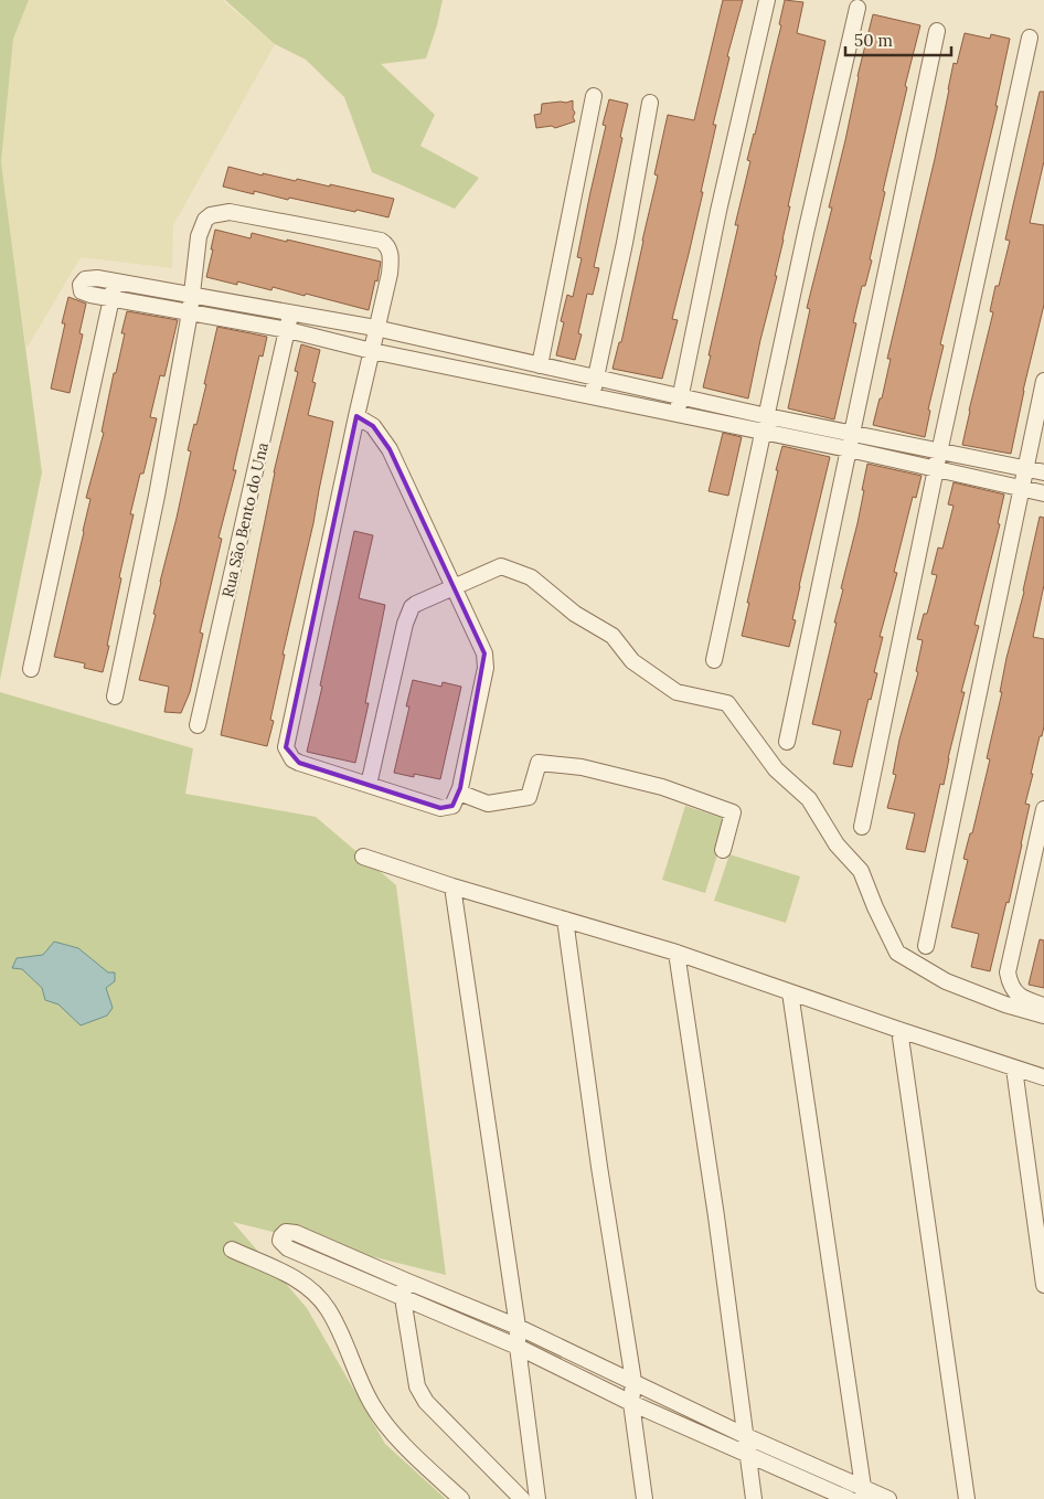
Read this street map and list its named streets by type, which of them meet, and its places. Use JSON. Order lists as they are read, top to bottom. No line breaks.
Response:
{"streets":{"street":["Rua São Bento do Una"]},"scale_bar":"50 m"}
